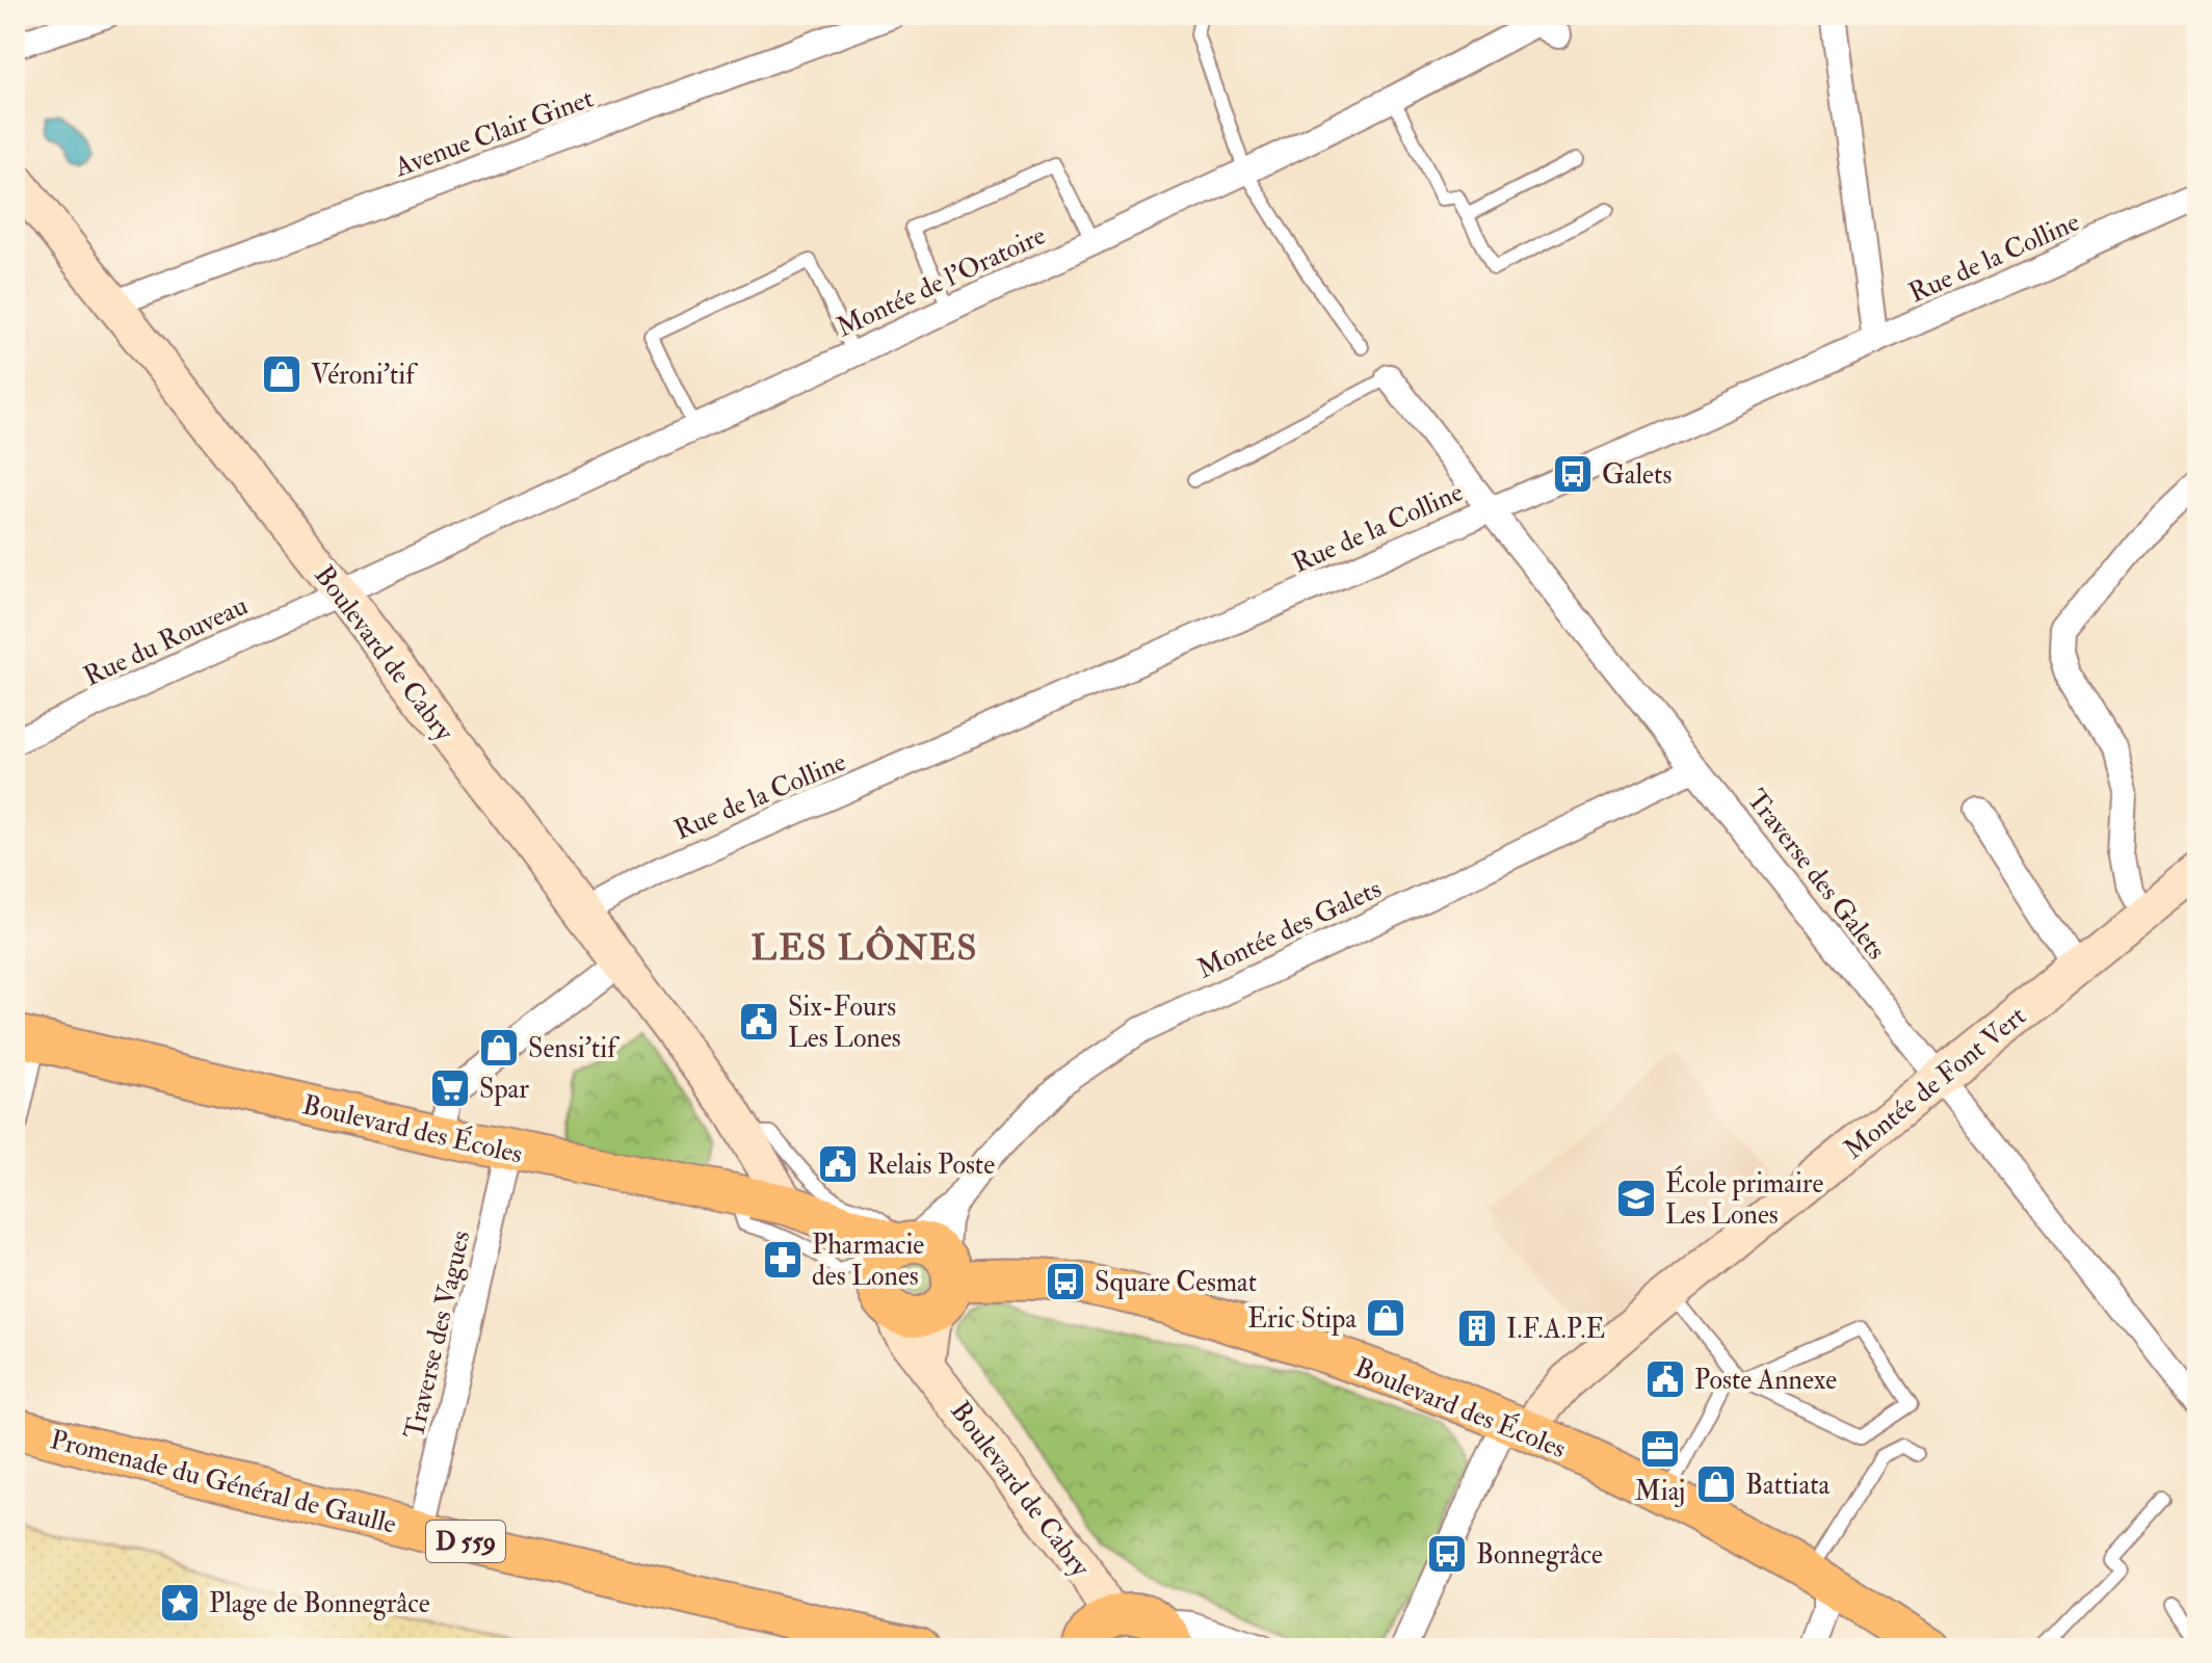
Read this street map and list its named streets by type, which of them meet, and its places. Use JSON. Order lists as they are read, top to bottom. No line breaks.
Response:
{"streets":{"main road":["Boulevard des Écoles","Promenade du Général de Gaulle","D 559"],"street":["Avenue Clair Ginet","Rue de la Colline","Montée de l'Oratoire","Rue du Rouveau","Boulevard de Cabry","Traverse des Galets","Montée des Galets","Montée de Font Vert","Traverse des Vagues"]},"crossings":[["Avenue Clair Ginet","Boulevard de Cabry"],["Rue de la Colline","Boulevard de Cabry"],["Rue de la Colline","Traverse des Galets"],["Montée de l'Oratoire","Rue du Rouveau"],["Montée de l'Oratoire","Boulevard de Cabry"],["Rue du Rouveau","Boulevard de Cabry"],["Boulevard de Cabry","Montée des Galets"],["Boulevard de Cabry","Boulevard des Écoles"],["Traverse des Galets","Montée des Galets"],["Traverse des Galets","Montée de Font Vert"],["Montée des Galets","Boulevard des Écoles"],["Montée de Font Vert","Boulevard des Écoles"],["Boulevard des Écoles","Traverse des Vagues"],["Traverse des Vagues","Promenade du Général de Gaulle"]],"districts":["LES LÔNES"],"places":{"shop":["Véroni'tif","Sensi'tif","Eric Stipa","Battiata"],"bus stop":["Galets","Square Cesmat","Bonnegrâce"],"public building":["Six-Fours Les Lones","Relais Poste","Poste Annexe"],"supermarket":["Spar"],"school or university":["École primaire Les Lones"],"pharmacy":["Pharmacie des Lones"],"building":["I.F.A.P.E"],"office":["Miaj"],"place":["Plage de Bonnegrâce"]}}
